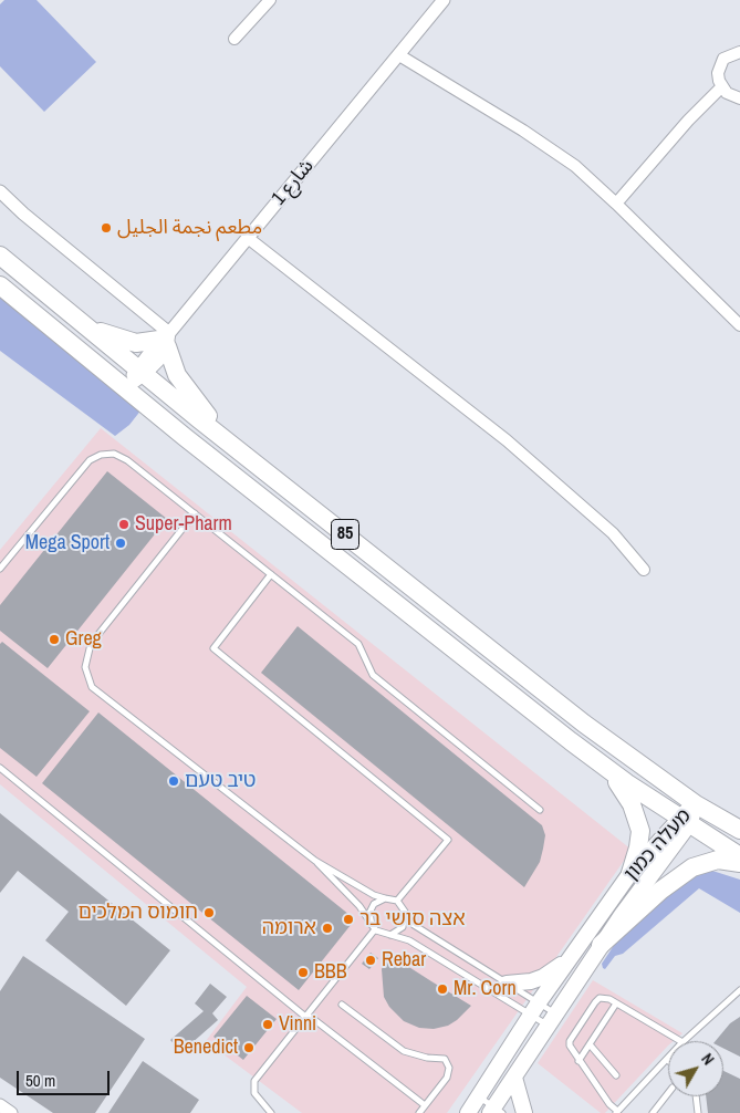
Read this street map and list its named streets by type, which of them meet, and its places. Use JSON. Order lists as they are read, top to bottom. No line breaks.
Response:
{"streets":{"highway":["85"],"main road":["מעלה כמון"],"street":["شارع 1"]},"crossings":[["شارع 1","85"],["85","מעלה כמון"]],"places":["مطعم نجمة الجليل","Super-Pharm","Mega Sport","Greg","טיב טעם","חומוס המלכים","אצה סושי בר","ארומה","Rebar","BBB","Mr. Corn","Vinni","Benedict"],"scale_bar":"50 m","north":"top right"}
